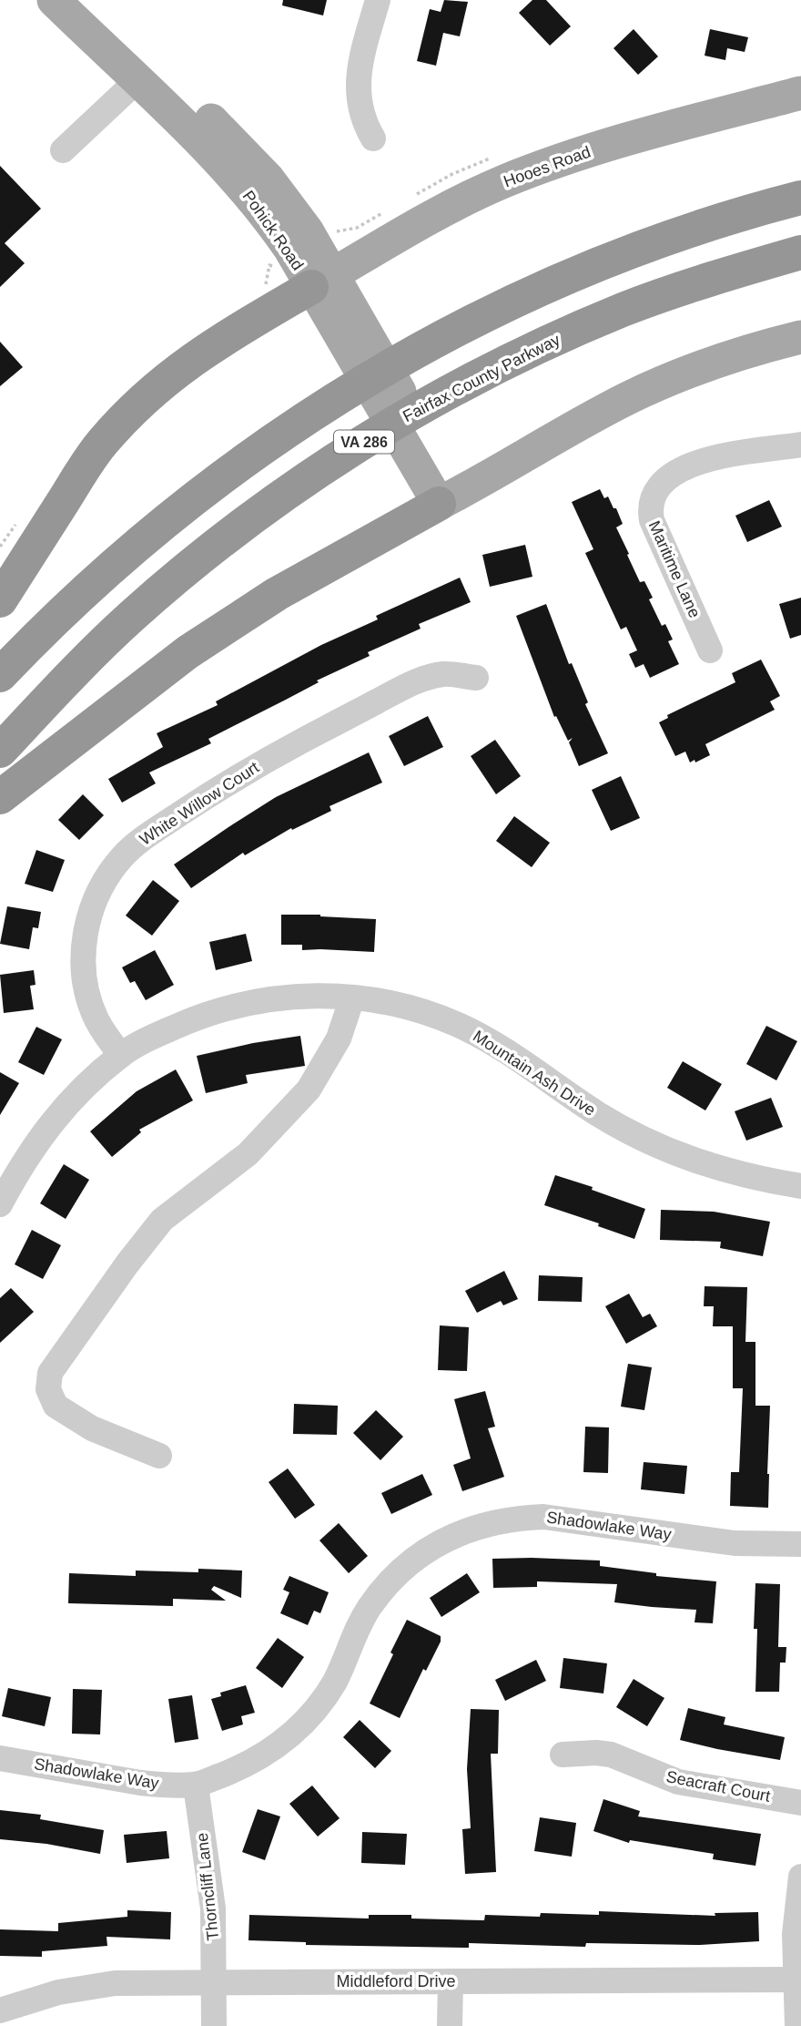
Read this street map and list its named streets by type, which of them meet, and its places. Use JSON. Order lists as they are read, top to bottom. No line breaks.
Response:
{"streets":{"highway":["Fairfax County Parkway","VA 286"],"main road":["Hooes Road","Pohick Road"],"street":["Maritime Lane","White Willow Court","Mountain Ash Drive","Shadowlake Way","Seacraft Court","Thorncliff Lane","Middleford Drive"]},"crossings":[["Hooes Road","Pohick Road"],["White Willow Court","Mountain Ash Drive"],["Shadowlake Way","Thorncliff Lane"],["Thorncliff Lane","Middleford Drive"]]}
